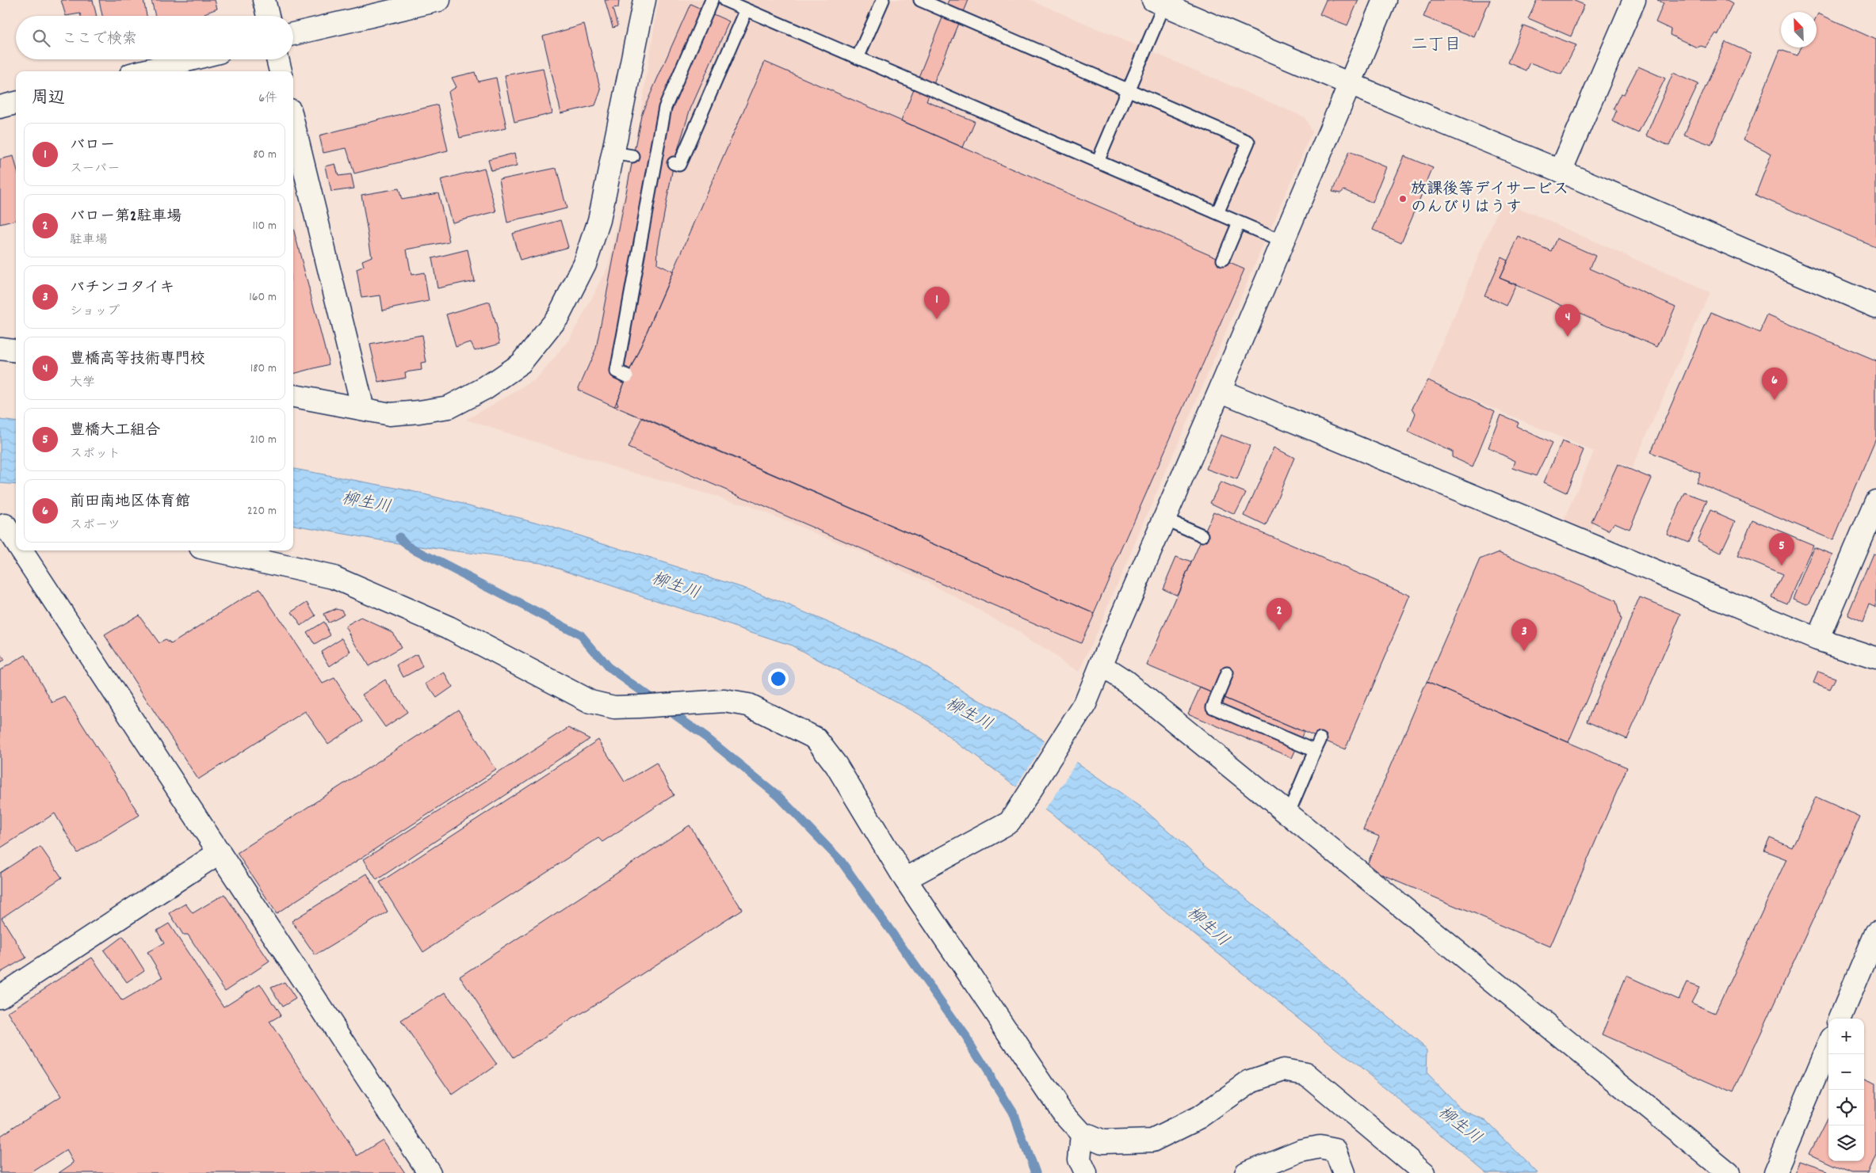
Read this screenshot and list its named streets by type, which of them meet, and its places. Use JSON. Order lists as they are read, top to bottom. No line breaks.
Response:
{"districts":["二丁目"],"water":["柳生川"],"places":["放課後等デイサービス のんびりはうす"],"north":"top left","page":{"search":"ここで検索","heading":["周辺","6件"],"list":[{"mark":"1","name":"バロー","note":"スーパー","value":"80 m"},{"mark":"2","name":"バロー第2駐車場","note":"駐車場","value":"110 m"},{"mark":"3","name":"パチンコタイキ","note":"ショップ","value":"160 m"},{"mark":"4","name":"豊橋高等技術専門校","note":"大学","value":"180 m"},{"mark":"5","name":"豊橋大工組合","note":"スポット","value":"210 m"},{"mark":"6","name":"前田南地区体育館","note":"スポーツ","value":"220 m"}],"pins":["1","4","6","5","2","3"],"map_buttons":["+","−"]}}
